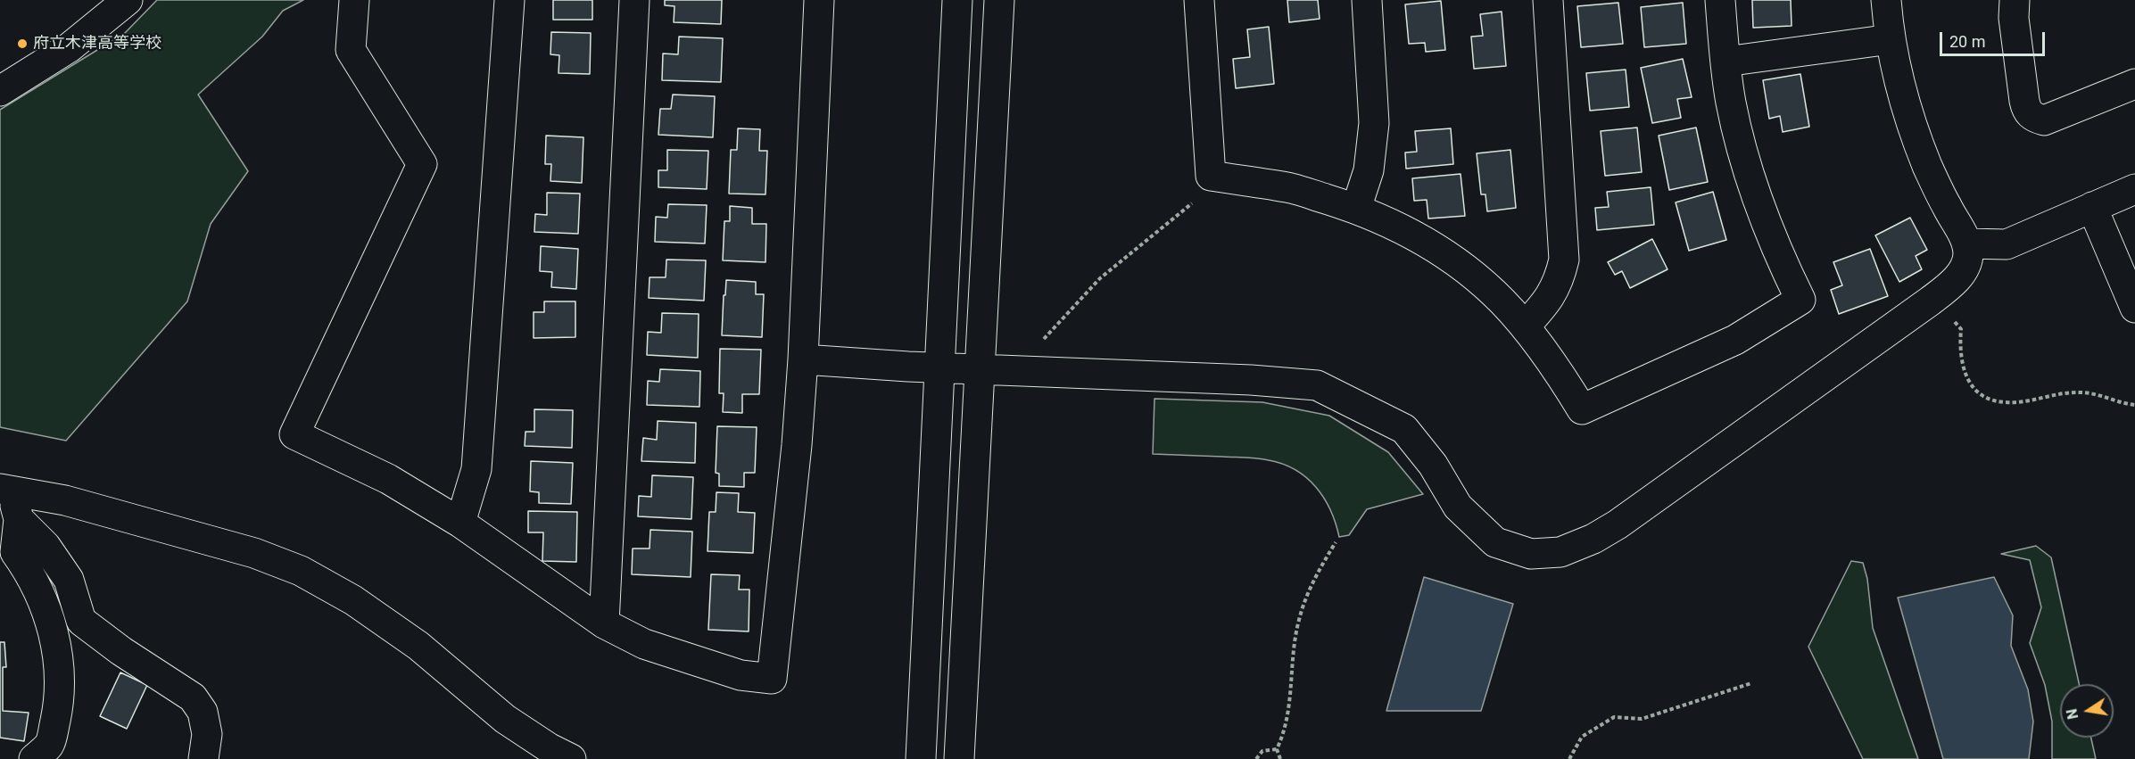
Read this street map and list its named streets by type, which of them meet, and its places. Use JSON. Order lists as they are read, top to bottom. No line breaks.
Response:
{"places":["府立木津高等学校"],"scale_bar":"20 m","north":"left"}
